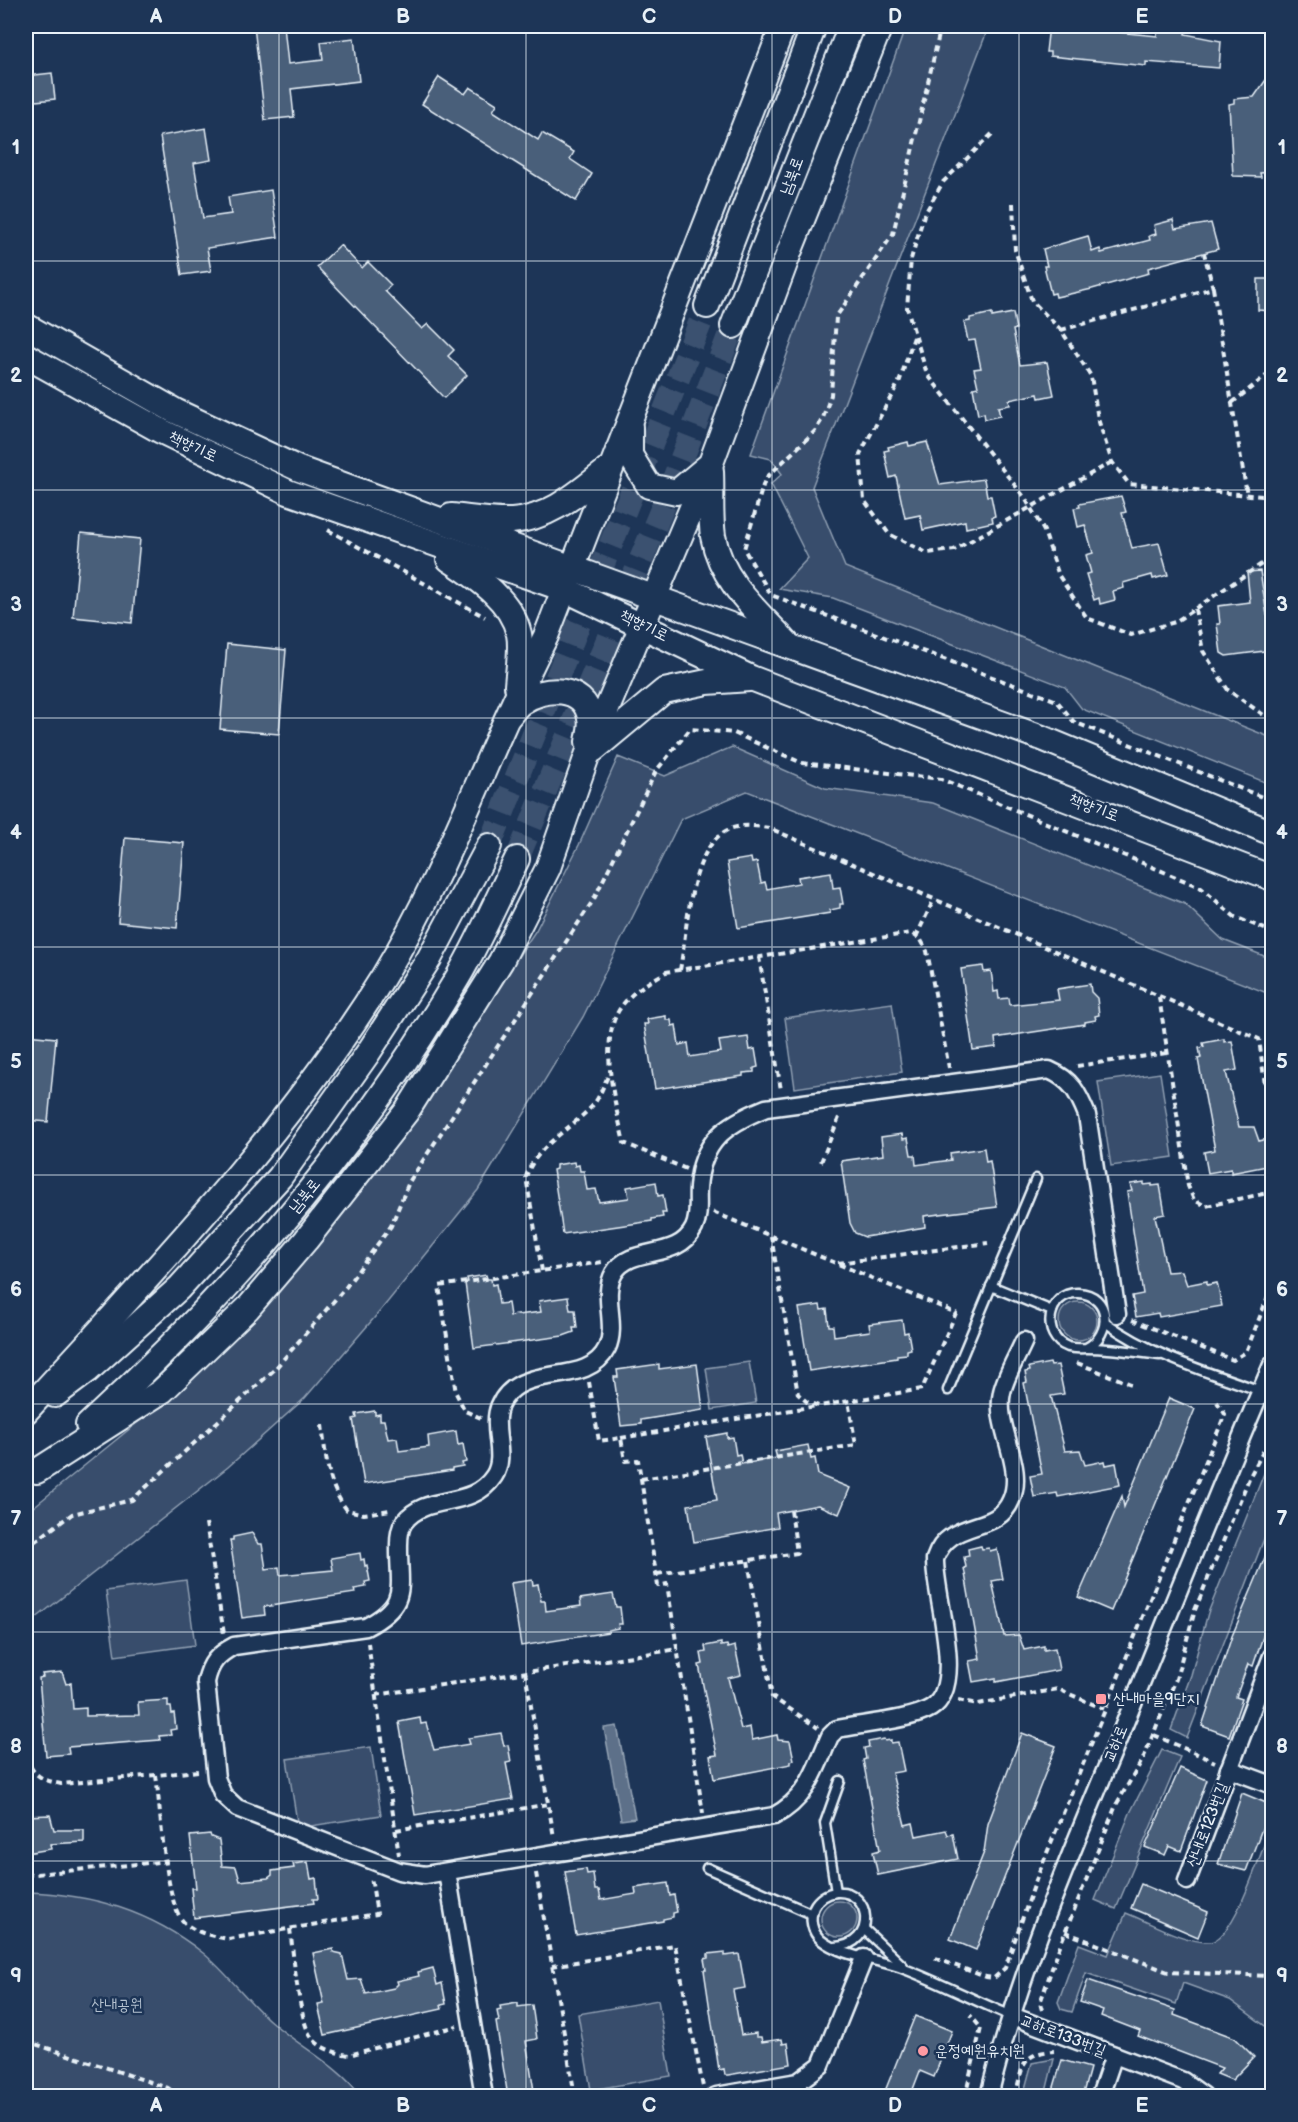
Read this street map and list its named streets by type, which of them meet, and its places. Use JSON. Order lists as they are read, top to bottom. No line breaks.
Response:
{"streets":{"main road":["남북로","책향기로"],"street":["교하로","산내로123번길","교하로133번길"]},"crossings":[["교하로","교하로133번길"]],"parks":["산내공원"],"places":{"transit":["산내마을9단지"],"other":["운정예원유치원"]},"grid":{"columns":["A","B","C","D","E"],"rows":["1","2","3","4","5","6","7","8","9"]}}
